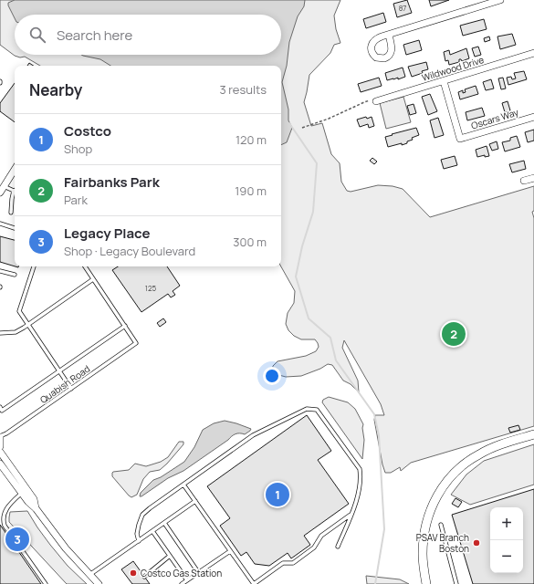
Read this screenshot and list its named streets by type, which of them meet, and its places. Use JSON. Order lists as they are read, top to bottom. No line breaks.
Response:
{"streets":{"street":["Wildwood Drive","Oscars Way"],"lane":["Quabish Road"]},"crossings":[["Wildwood Drive","Oscars Way"]],"places":["PSAV Branch Boston","Costco Gas Station"],"house_numbers":["87","125"],"page":{"search":"Search here","heading":["Nearby","3 results"],"list":[{"mark":"1","name":"Costco","note":"Shop","value":"120 m"},{"mark":"2","name":"Fairbanks Park","note":"Park","value":"190 m"},{"mark":"3","name":"Legacy Place","note":"Shop · Legacy Boulevard","value":"300 m"}],"pins":["2","1","3"],"map_buttons":["+","−"]}}
